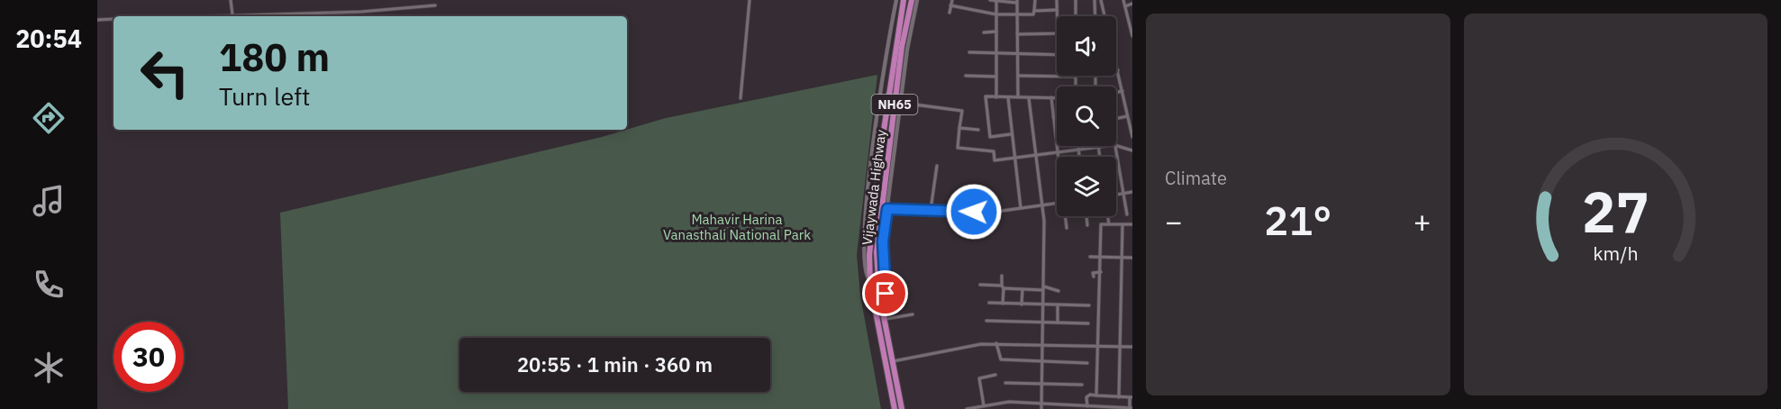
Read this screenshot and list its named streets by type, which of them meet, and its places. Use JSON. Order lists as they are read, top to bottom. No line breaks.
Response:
{"streets":{"highway":["NH65","Vijaywada Highway"]},"parks":["Mahavir Harina Vanasthali National Park"],"page":{"tabs":"20:54","tile":"Climate","turn":["180 m","Turn left"],"heat":["−","21°","+"],"limit":"30","trip":"20:55 · 1 min · 360 m","gauge":["27","km/h"]}}
